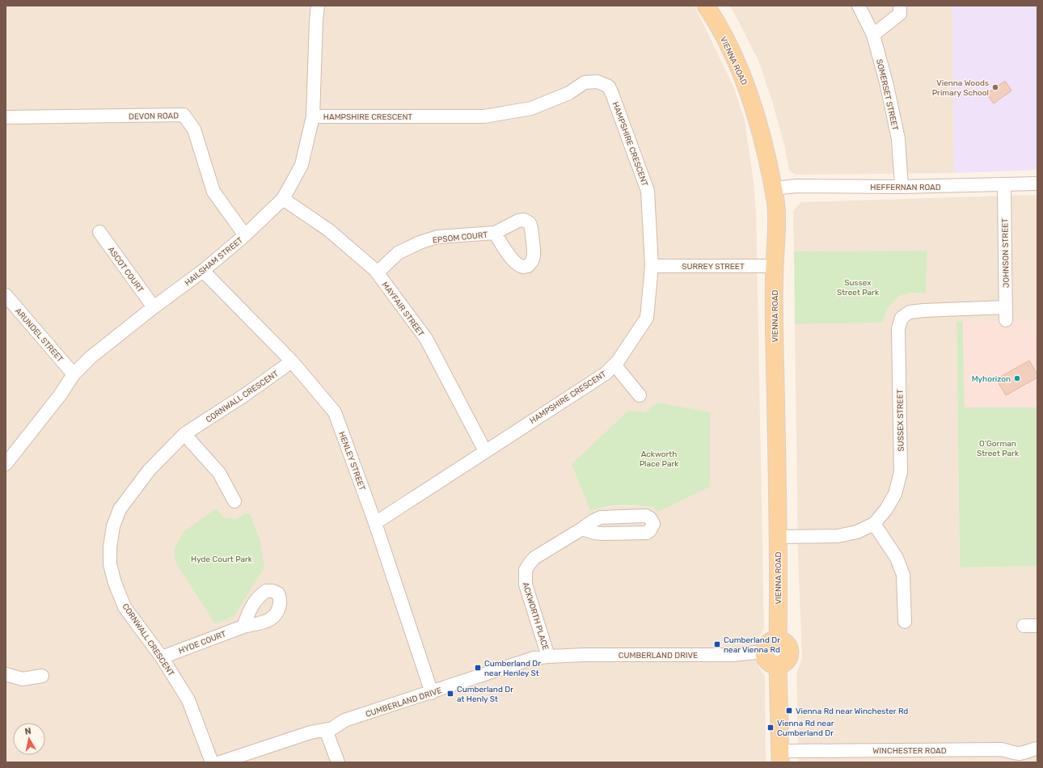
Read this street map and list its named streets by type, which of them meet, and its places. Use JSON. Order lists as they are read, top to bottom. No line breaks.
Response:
{"streets":{"main road":["VIENNA ROAD"],"street":["SOMERSET STREET","DEVON ROAD","HAMPSHIRE CRESCENT","HEFFERNAN ROAD","EPSOM COURT","JOHNSON STREET","HAILSHAM STREET","SURREY STREET","ASCOT COURT","MAYFAIR STREET","ARUNDEL STREET","CORNWALL CRESCENT","SUSSEX STREET","HENLEY STREET","ACKWORTH PLACE","HYDE COURT","CUMBERLAND DRIVE","WINCHESTER ROAD"]},"crossings":[["VIENNA ROAD","HEFFERNAN ROAD"],["VIENNA ROAD","SURREY STREET"],["VIENNA ROAD","SUSSEX STREET"],["VIENNA ROAD","CUMBERLAND DRIVE"],["SOMERSET STREET","HEFFERNAN ROAD"],["DEVON ROAD","HAILSHAM STREET"],["HAMPSHIRE CRESCENT","HAILSHAM STREET"],["HAMPSHIRE CRESCENT","SURREY STREET"],["HAMPSHIRE CRESCENT","MAYFAIR STREET"],["HAMPSHIRE CRESCENT","HENLEY STREET"],["HEFFERNAN ROAD","JOHNSON STREET"],["EPSOM COURT","MAYFAIR STREET"],["JOHNSON STREET","SUSSEX STREET"],["HAILSHAM STREET","ASCOT COURT"],["HAILSHAM STREET","MAYFAIR STREET"],["HAILSHAM STREET","ARUNDEL STREET"],["HAILSHAM STREET","HENLEY STREET"],["CORNWALL CRESCENT","HENLEY STREET"],["CORNWALL CRESCENT","HYDE COURT"],["HENLEY STREET","CUMBERLAND DRIVE"],["ACKWORTH PLACE","CUMBERLAND DRIVE"]],"parks":["Sussex Street Park","O'Gorman Street Park","Ackworth Place Park","Hyde Court Park"],"places":{"other":["Vienna Woods Primary School","Myhorizon"],"transit":["Cumberland Dr near Vienna Rd","Cumberland Dr near Henley St","Cumberland Dr at Henly St","Vienna Rd near Winchester Rd","Vienna Rd near Cumberland Dr"]},"north":"top"}
